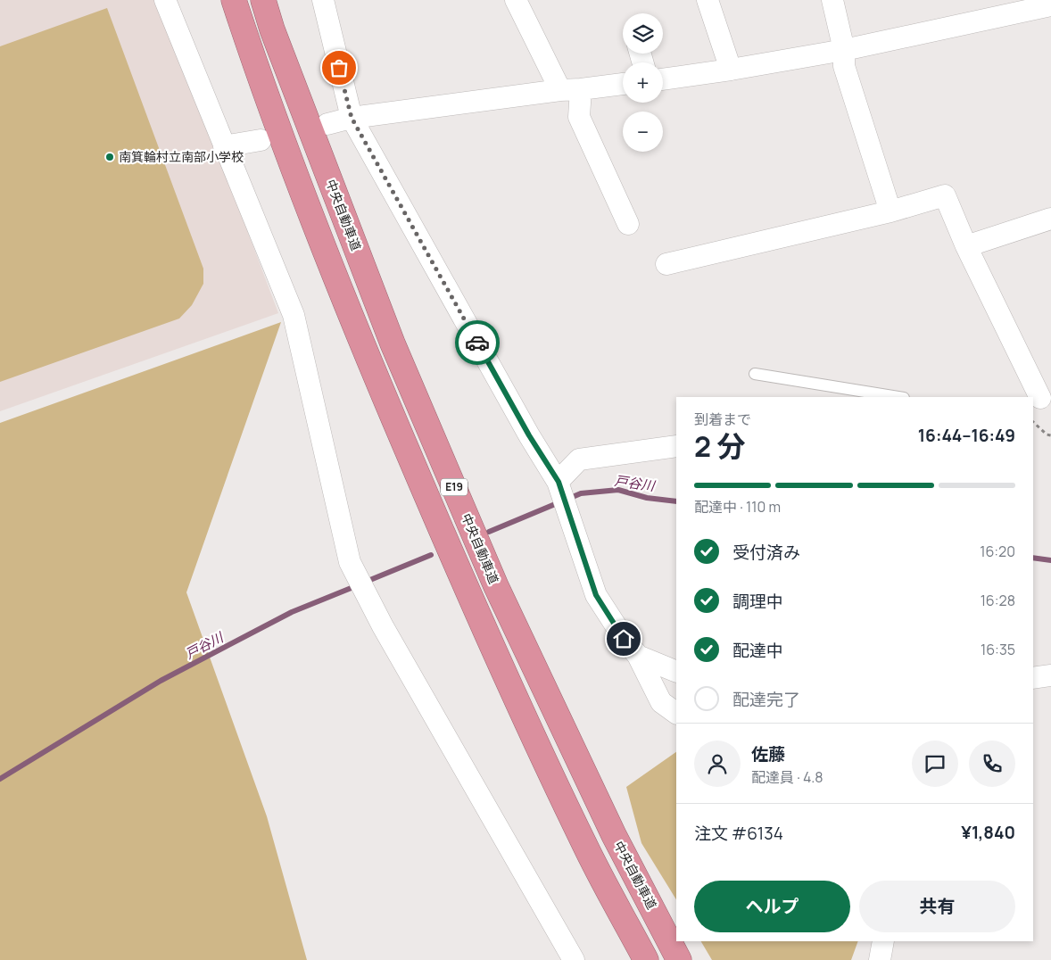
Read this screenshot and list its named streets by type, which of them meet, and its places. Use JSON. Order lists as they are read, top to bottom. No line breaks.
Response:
{"streets":{"highway":["中央自動車道","E19"]},"water":["戸谷川"],"places":["南箕輪村立南部小学校"],"page":{"map_buttons":["+","−"],"heading":["2 分","到着まで","16:44–16:49"],"panel":["佐藤","配達員 · 4.8","注文 #6134","¥1,840"],"bar":"配達中 · 110 m","list":[["受付済み","16:20"],["調理中","16:28"],["配達中","16:35"],"配達完了"],"buttons":["ヘルプ","共有"]}}
